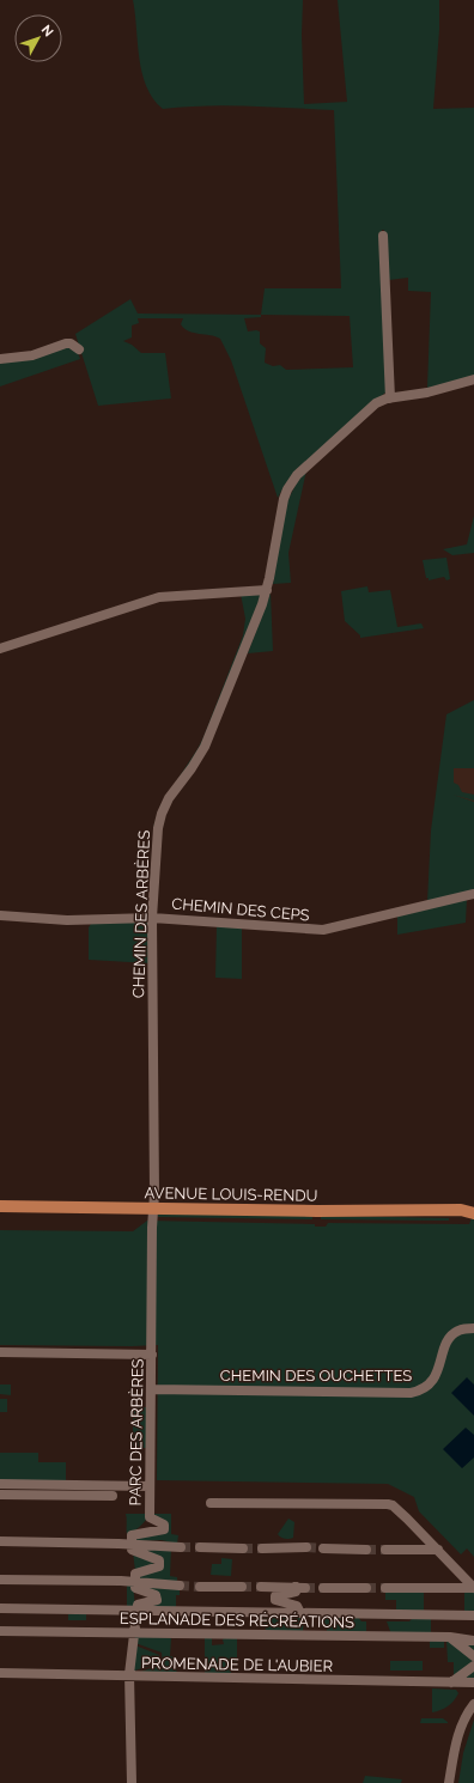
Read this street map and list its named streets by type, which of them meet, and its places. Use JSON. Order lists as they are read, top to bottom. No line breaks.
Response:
{"streets":{"main road":["AVENUE LOUIS-RENDU"],"street":["CHEMIN DES CEPS","CHEMIN DES ARBÈRES","CHEMIN DES OUCHETTES","PARC DES ARBÈRES","ESPLANADE DES RÉCRÉATIONS","PROMENADE DE L'AUBIER"]},"crossings":[["CHEMIN DES CEPS","CHEMIN DES ARBÈRES"],["CHEMIN DES ARBÈRES","AVENUE LOUIS-RENDU"],["CHEMIN DES ARBÈRES","PARC DES ARBÈRES"],["AVENUE LOUIS-RENDU","PARC DES ARBÈRES"],["CHEMIN DES OUCHETTES","PARC DES ARBÈRES"]],"north":"top right"}
